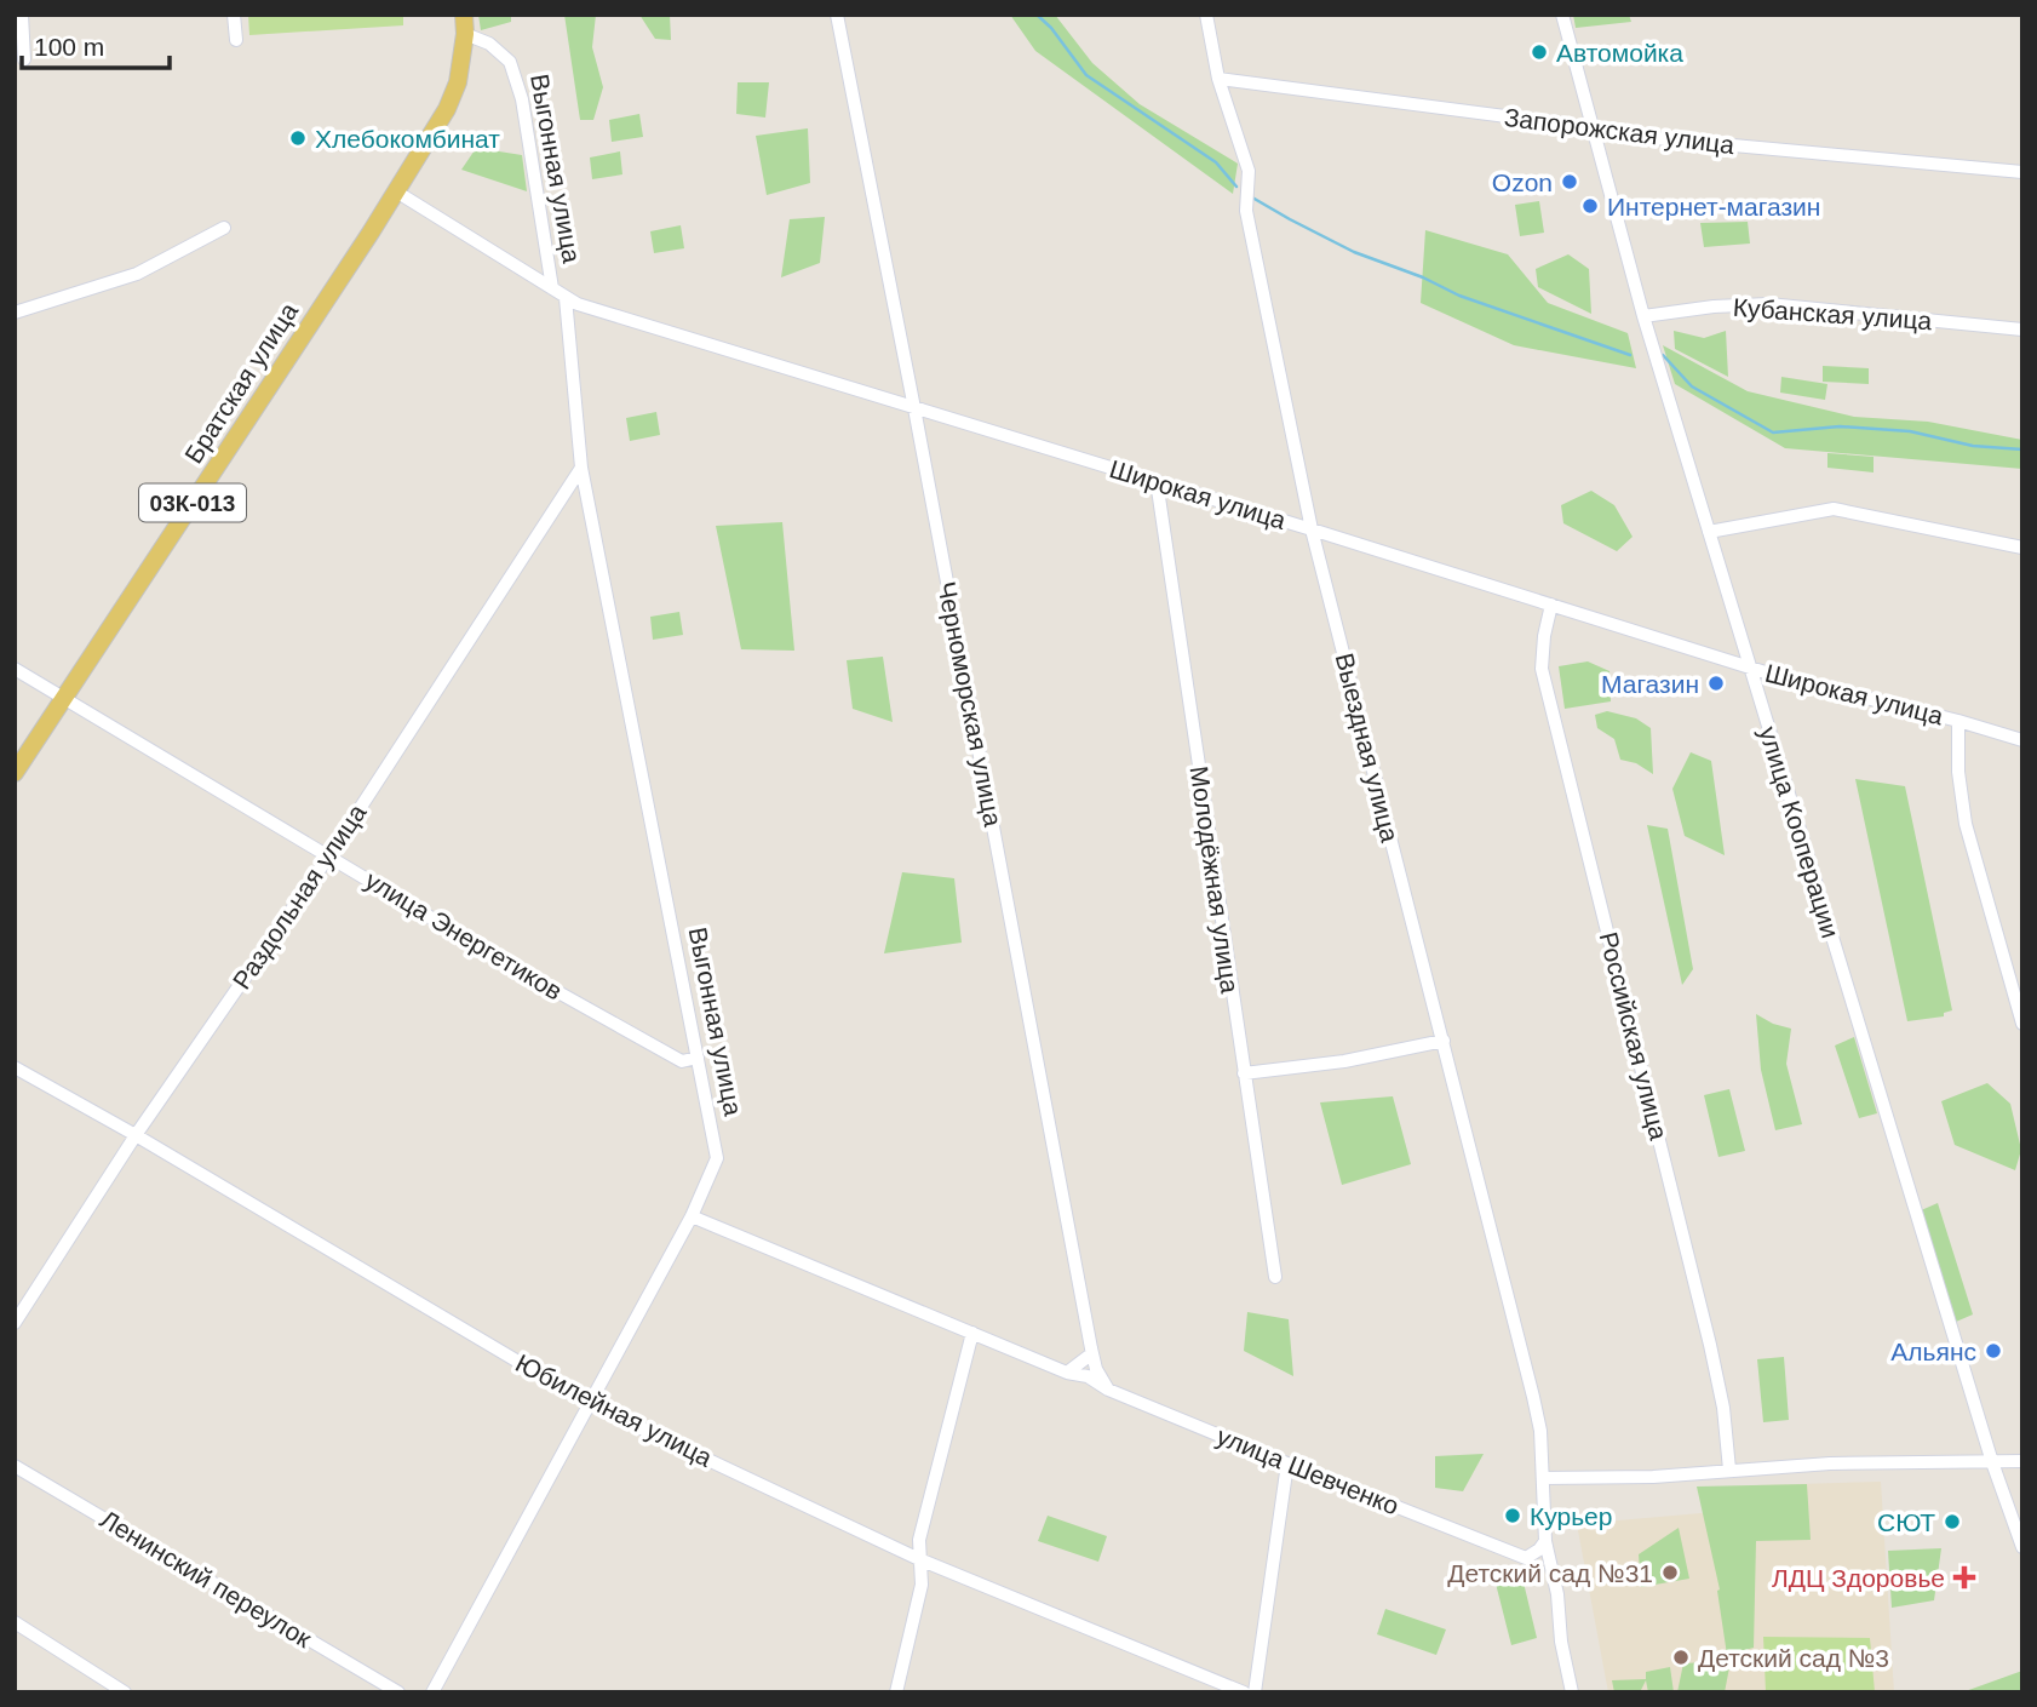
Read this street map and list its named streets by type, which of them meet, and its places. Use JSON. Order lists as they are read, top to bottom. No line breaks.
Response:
{"streets":{"main road":["Братская улица","03К-013"],"street":["Запорожская улица","Выгонная улица","Кубанская улица","Широкая улица","Черноморская улица","Выездная улица","улица Кооперации","Молодёжная улица","Раздольная улица","улица Энергетиков","Российская улица","Юбилейная улица","улица Шевченко","Ленинский переулок"]},"crossings":[["Запорожская улица","Выездная улица"],["Запорожская улица","улица Кооперации"],["Выгонная улица","Широкая улица"],["Выгонная улица","03К-013"],["Выгонная улица","Раздольная улица"],["Выгонная улица","улица Энергетиков"],["Выгонная улица","Юбилейная улица"],["Выгонная улица","улица Шевченко"],["Кубанская улица","улица Кооперации"],["Братская улица","Широкая улица"],["Братская улица","03К-013"],["Братская улица","улица Энергетиков"],["Широкая улица","03К-013"],["Широкая улица","Черноморская улица"],["Широкая улица","Выездная улица"],["Широкая улица","улица Кооперации"],["Широкая улица","Молодёжная улица"],["Широкая улица","Российская улица"],["Черноморская улица","улица Шевченко"],["Выездная улица","улица Шевченко"],["Раздольная улица","улица Энергетиков"],["Раздольная улица","Юбилейная улица"]],"places":{"other":["Автомойка","Хлебокомбинат","Ozon","Интернет-магазин","Магазин","Альянс","Курьер","СЮТ","Детский сад №31","Детский сад №3"],"health":["ЛДЦ Здоровье"]},"scale_bar":"100 m"}
